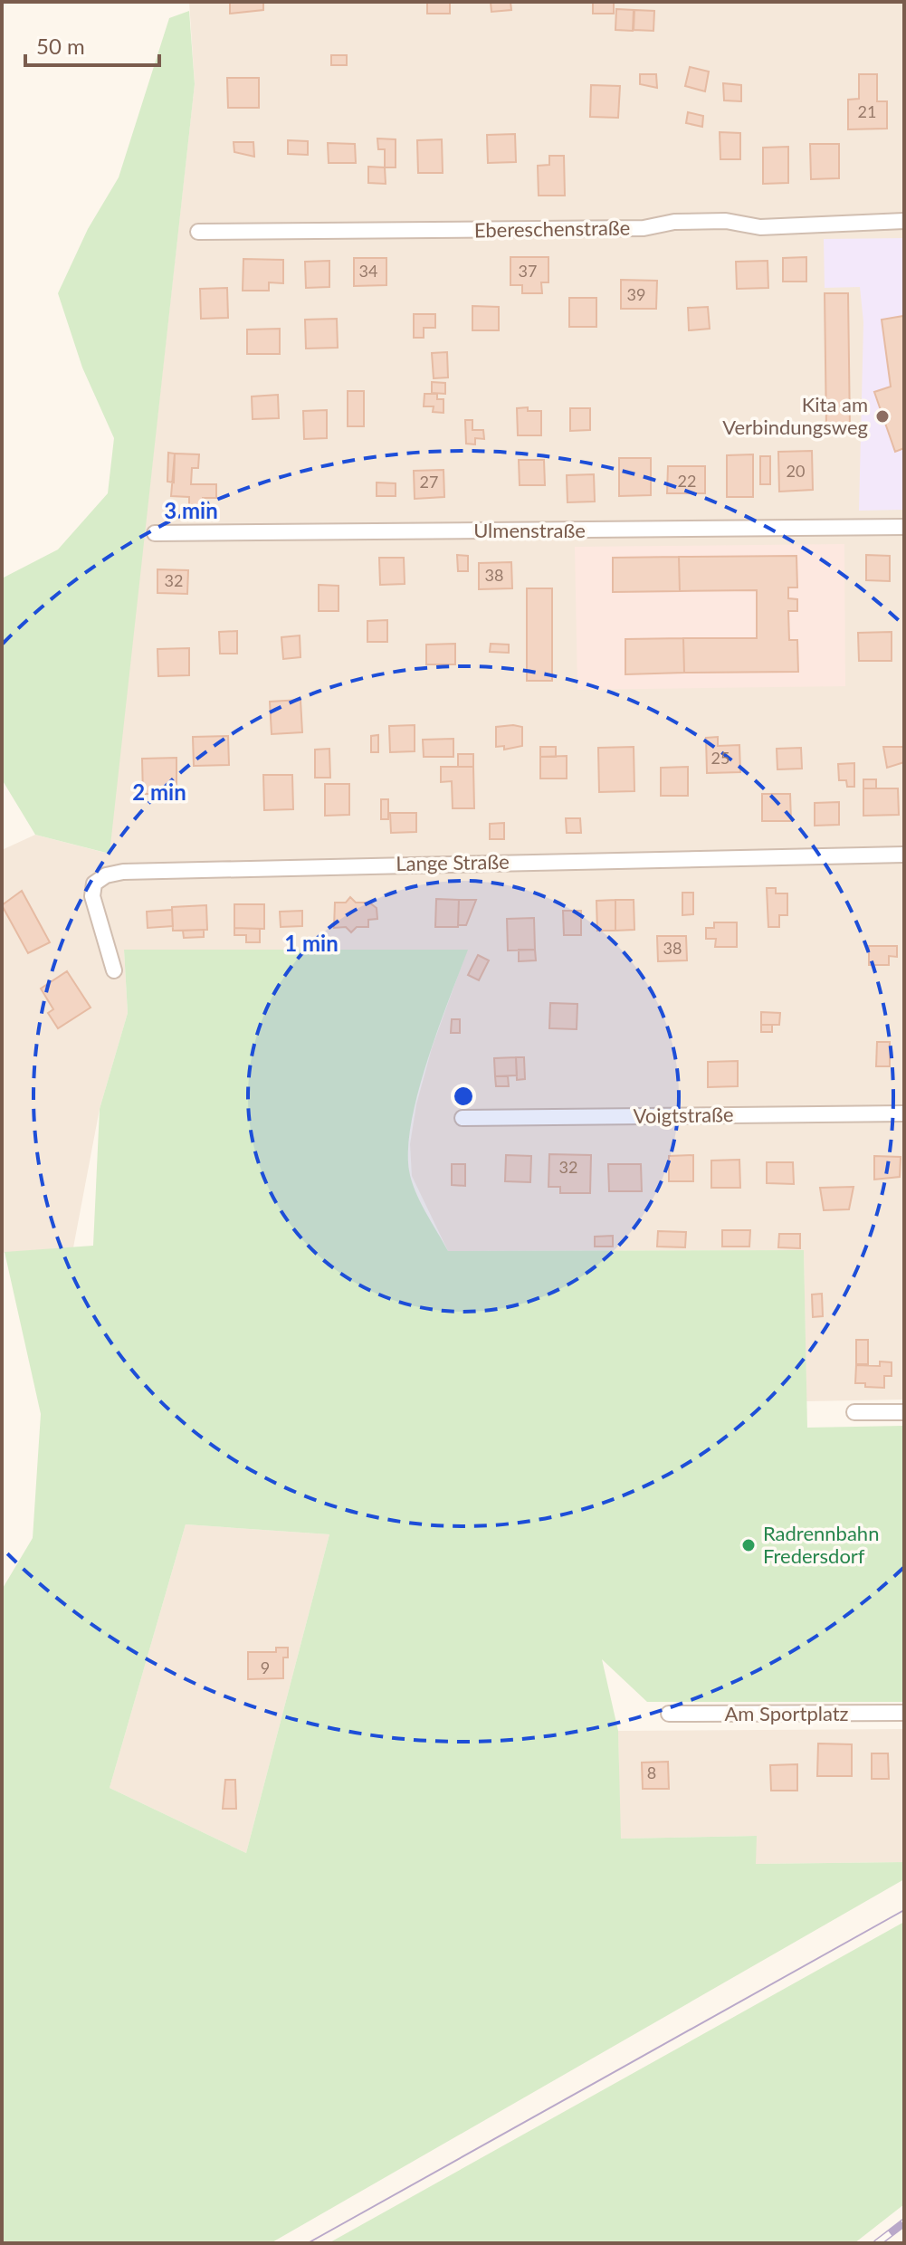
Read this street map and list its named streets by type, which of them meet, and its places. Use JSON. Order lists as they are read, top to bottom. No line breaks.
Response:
{"streets":{"street":["Ebereschenstraße","Ulmenstraße","Lange Straße","Voigtstraße","Am Sportplatz"]},"places":["Kita am Verbindungsweg","Radrennbahn Fredersdorf"],"house_numbers":["21","34","37","39","20","22","27","38","32","25","38","32","9","8"],"scale_bar":"50 m","rings":["3 min","2 min","1 min"]}
